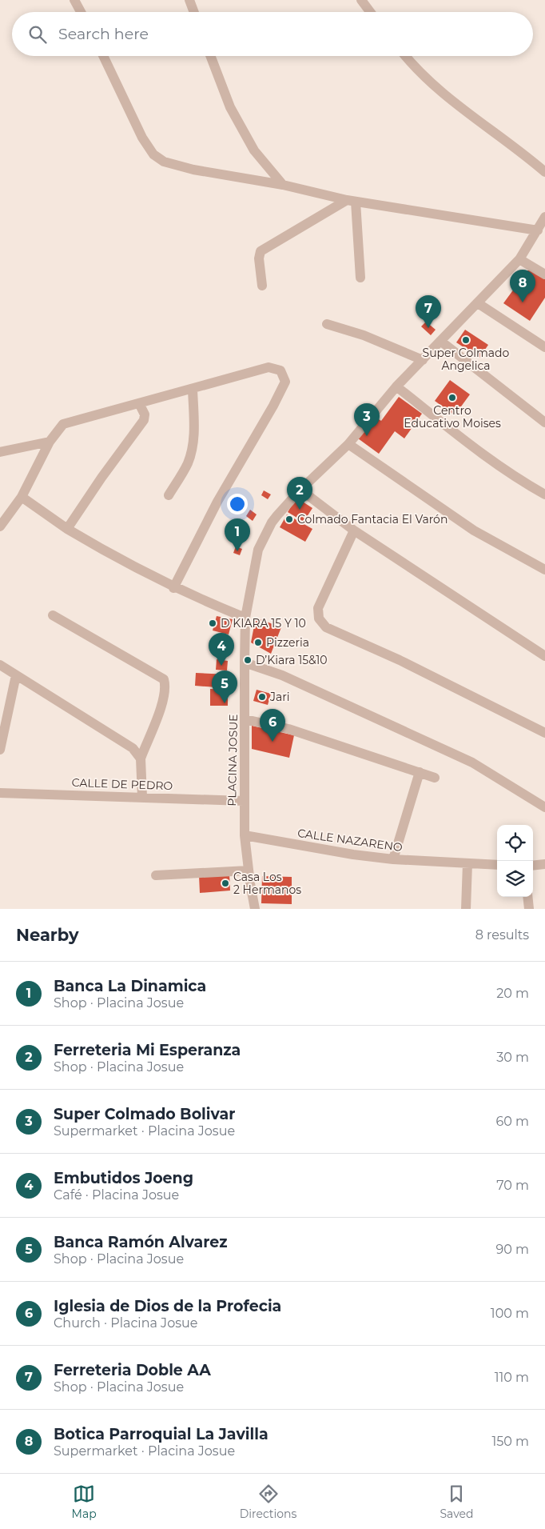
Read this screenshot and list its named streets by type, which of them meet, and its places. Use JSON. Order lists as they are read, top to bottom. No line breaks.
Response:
{"streets":{"street":["PLACINA JOSUE","CALLE DE PEDRO","CALLE NAZARENO"]},"crossings":[["PLACINA JOSUE","CALLE DE PEDRO"],["PLACINA JOSUE","CALLE NAZARENO"]],"places":["Super Colmado Angelica","Centro Educativo Moises","Colmado Fantacia El Varón","D KIARA 15 Y 10","Pizzeria","D’Kiara 15&10","Jari","Casa Los 2 Hermanos"],"page":{"search":"Search here","pins":["8","7","3","2","1","4","5","6"],"heading":["Nearby","8 results"],"list":[{"mark":"1","name":"Banca La Dinamica","note":"Shop · Placina Josue","value":"20 m"},{"mark":"2","name":"Ferreteria Mi Esperanza","note":"Shop · Placina Josue","value":"30 m"},{"mark":"3","name":"Super Colmado Bolivar","note":"Supermarket · Placina Josue","value":"60 m"},{"mark":"4","name":"Embutidos Joeng","note":"Café · Placina Josue","value":"70 m"},{"mark":"5","name":"Banca Ramón Alvarez","note":"Shop · Placina Josue","value":"90 m"},{"mark":"6","name":"Iglesia de Dios de la Profecia","note":"Church · Placina Josue","value":"100 m"},{"mark":"7","name":"Ferreteria Doble AA","note":"Shop · Placina Josue","value":"110 m"},{"mark":"8","name":"Botica Parroquial La Javilla","note":"Supermarket · Placina Josue","value":"150 m"}],"nav":["Map","Directions","Saved"]}}
